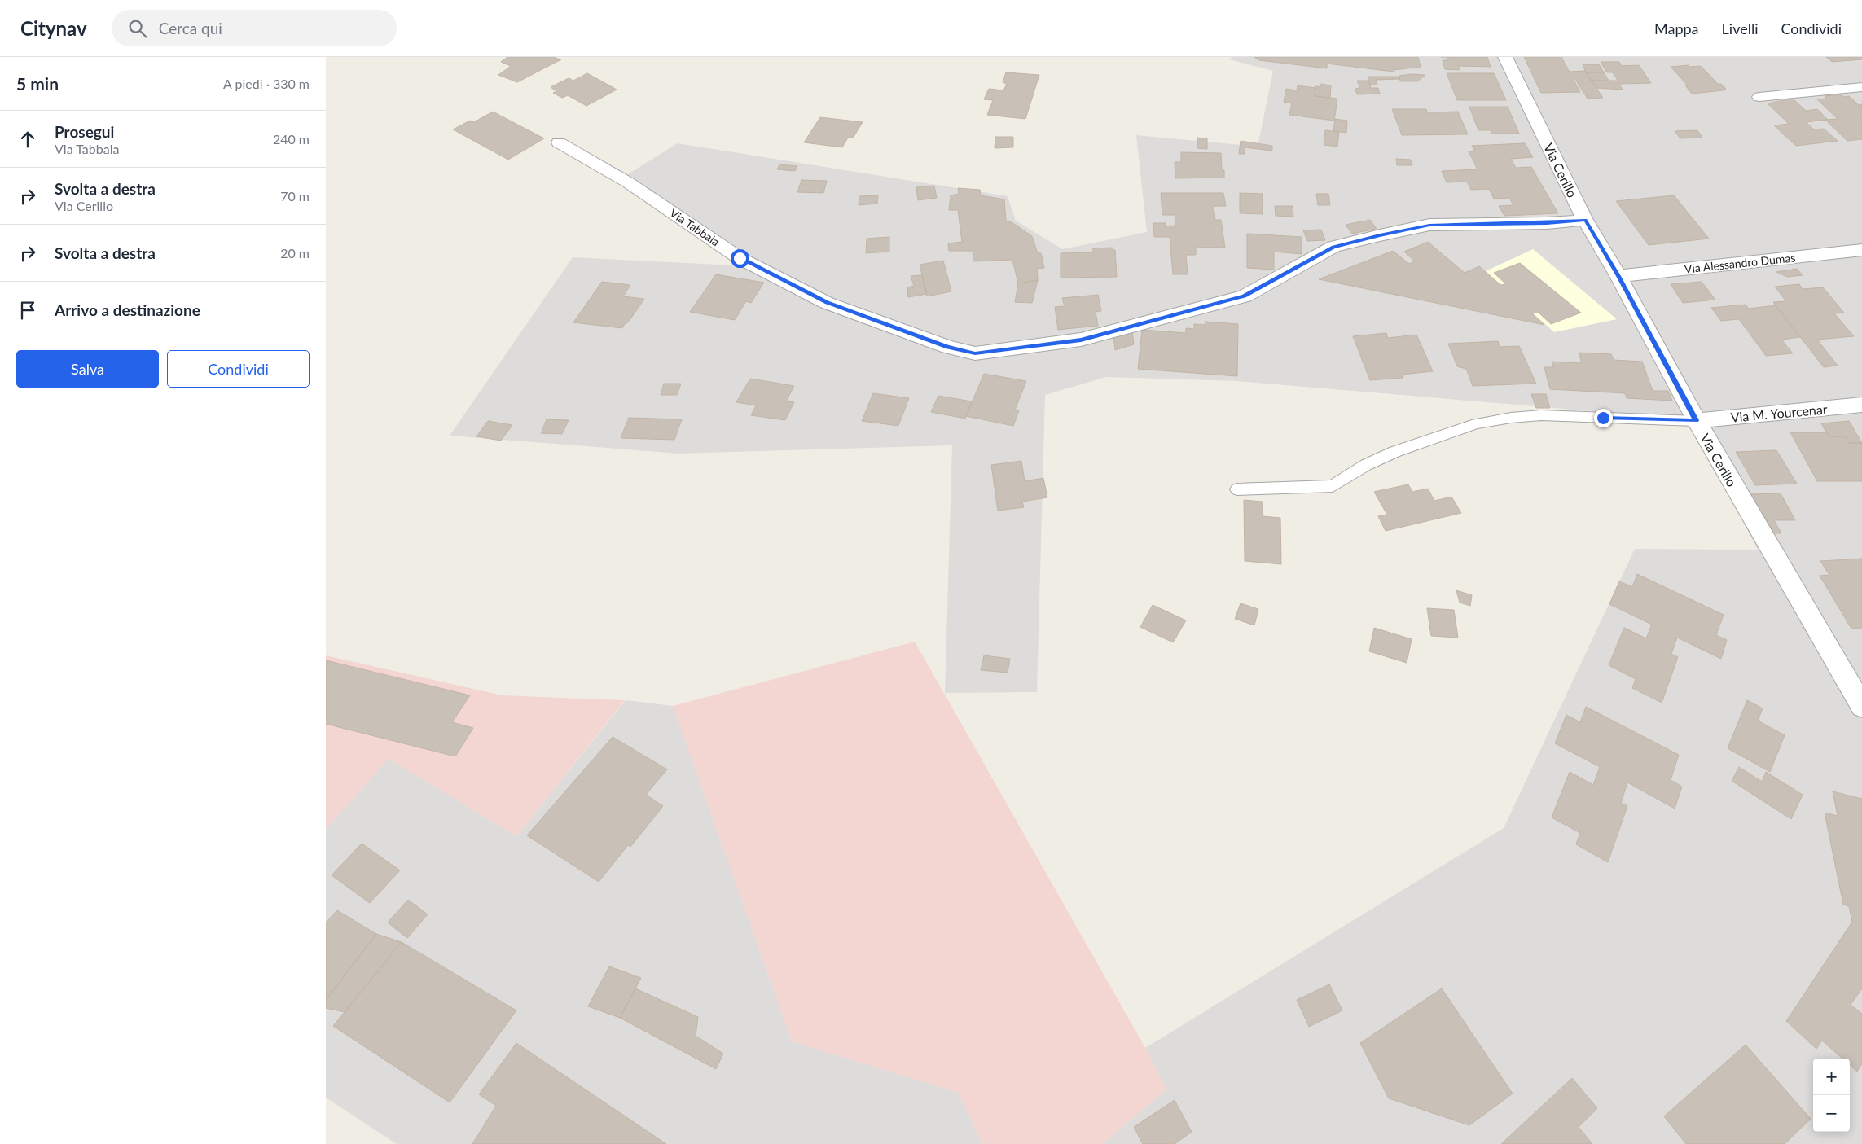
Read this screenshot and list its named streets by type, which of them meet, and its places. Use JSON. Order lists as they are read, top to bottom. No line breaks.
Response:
{"streets":{"street":["Via Cerillo","Via Tabbaia","Via Alessandro Dumas","Via M. Yourcenar"]},"crossings":[["Via Cerillo","Via Tabbaia"],["Via Cerillo","Via Alessandro Dumas"],["Via Cerillo","Via M. Yourcenar"]],"page":{"header":"Citynav","search":"Cerca qui","nav":["Mappa","Livelli","Condividi"],"heading":["5 min","A piedi · 330 m"],"list":[["Prosegui","Via Tabbaia","240 m"],["Svolta a destra","Via Cerillo","70 m"],["Svolta a destra","20 m"],"Arrivo a destinazione"],"buttons":["Salva","Condividi"],"map_buttons":["+","−"]}}
